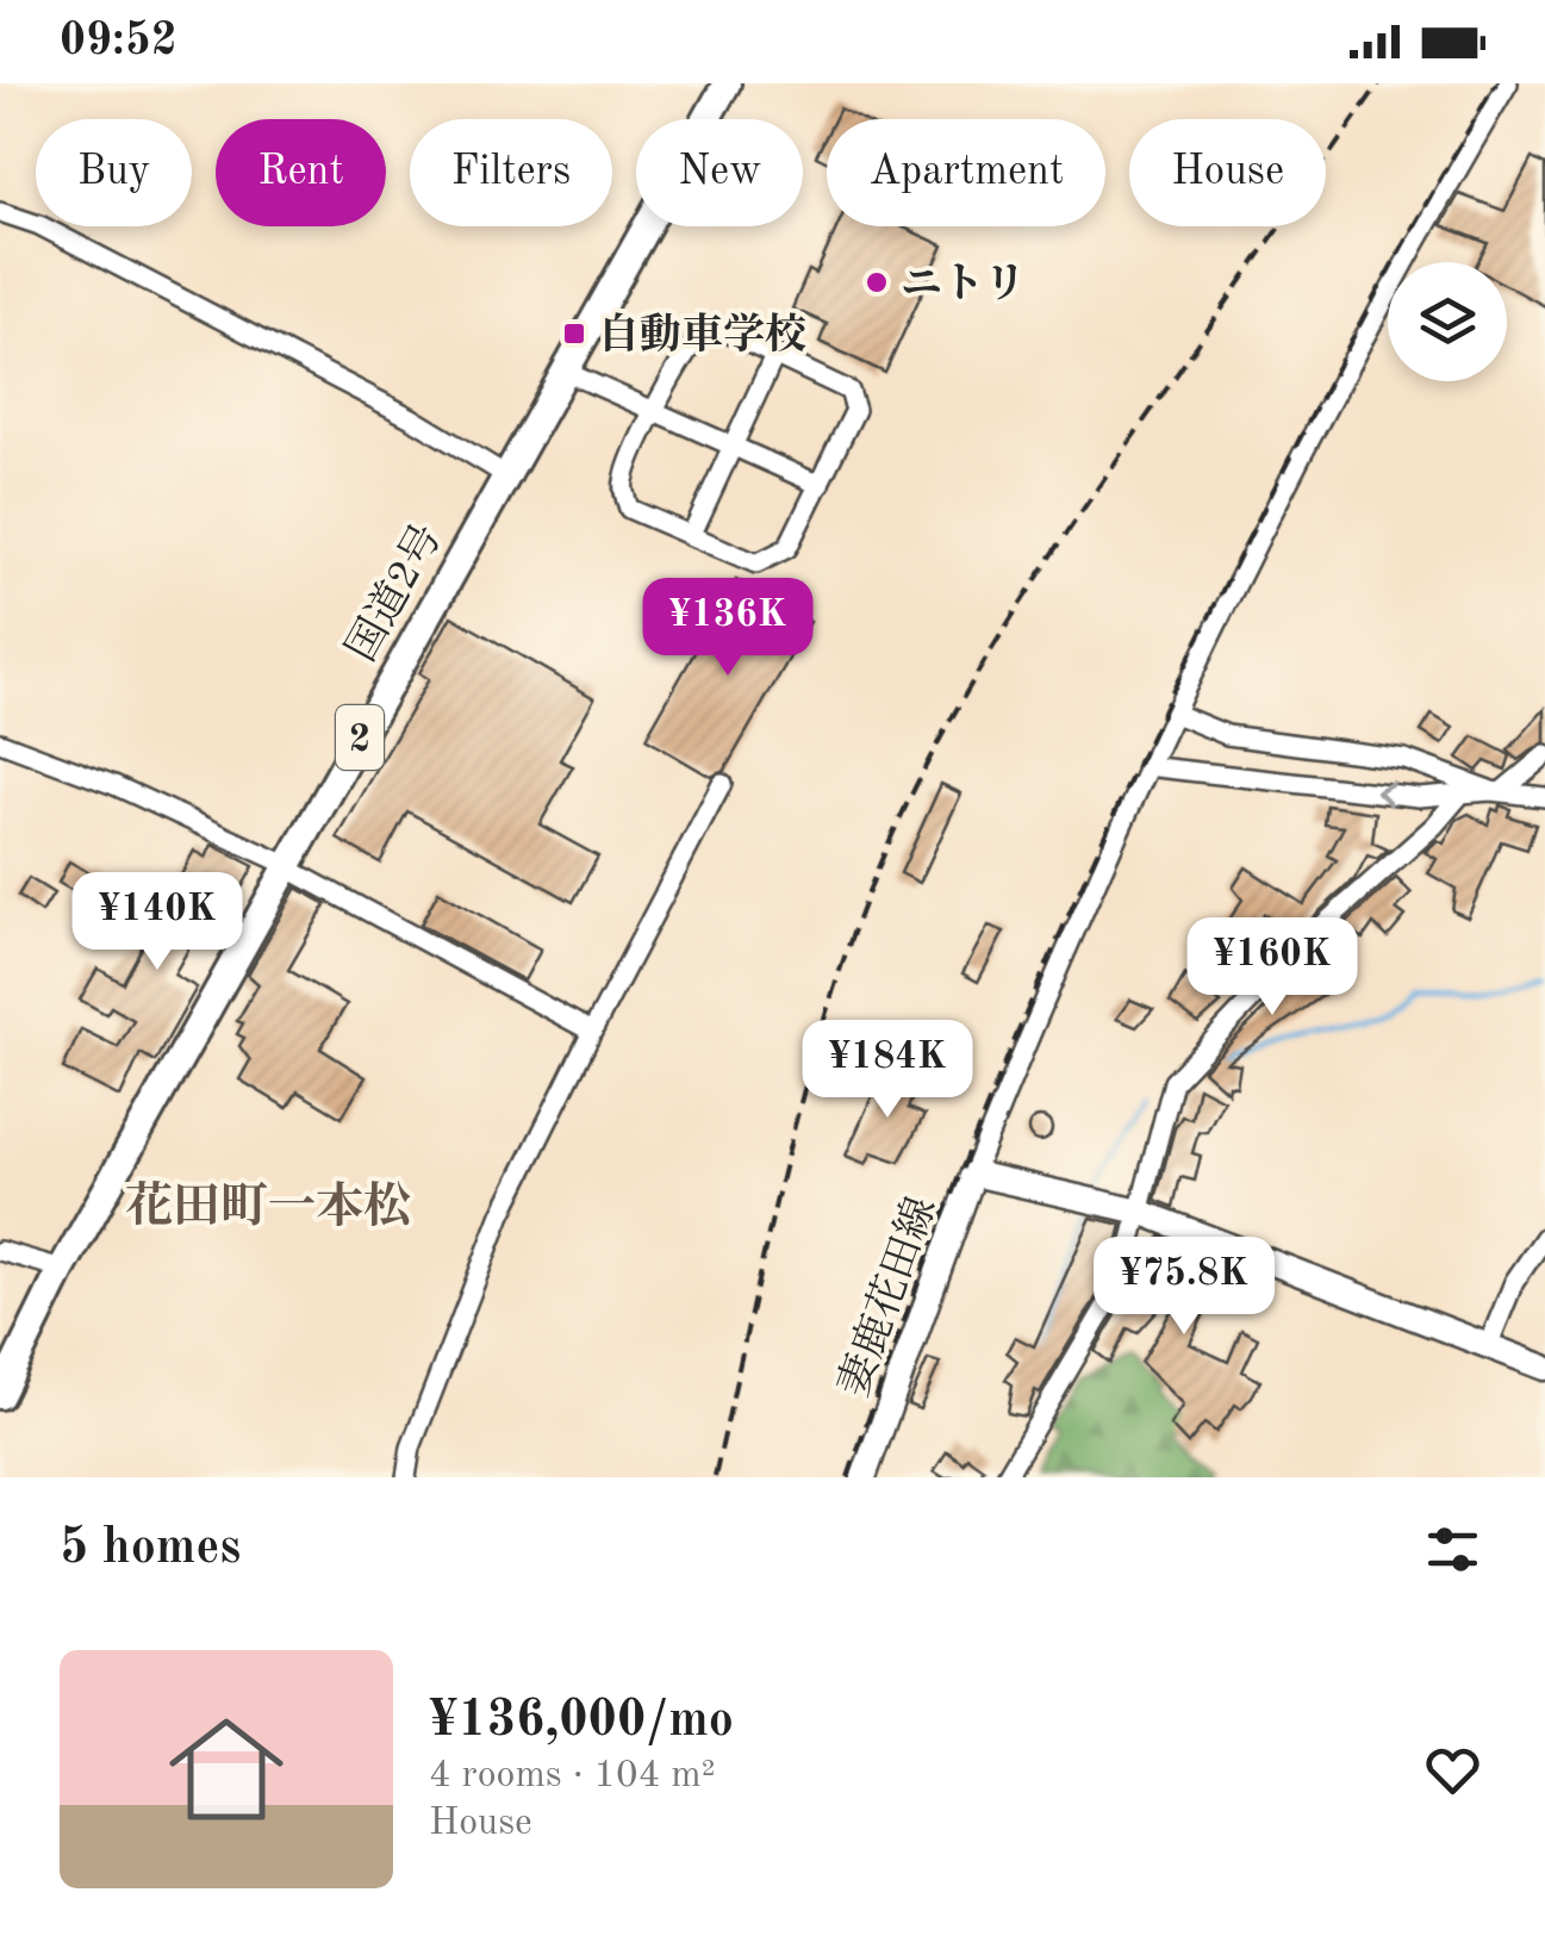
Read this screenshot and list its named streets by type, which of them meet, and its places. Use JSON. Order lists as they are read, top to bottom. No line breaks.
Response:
{"streets":{"highway":["国道2号","2"],"main road":["妻鹿花田線"]},"districts":["花田町一本松"],"places":{"other":["ニトリ"],"transit":["自動車学校"]},"page":{"status":"09:52","chip":["Buy","Rent","Filters","New","Apartment","House"],"price":["¥136K","¥140K","¥160K","¥184K","¥75.8K"],"heading":"5 homes","list":[{"name":"¥136,000/mo","note":"4 rooms · 104 m² · House"}]}}
